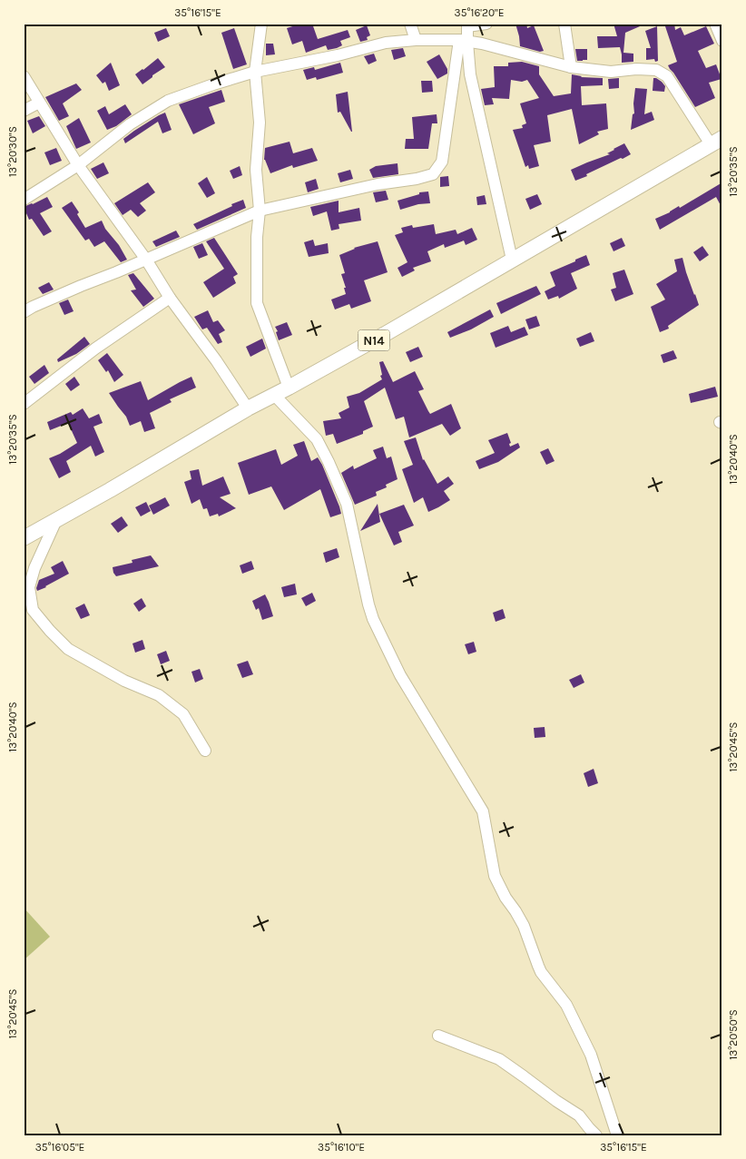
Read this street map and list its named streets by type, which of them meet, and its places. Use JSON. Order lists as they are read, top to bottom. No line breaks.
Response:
{"streets":{"main road":["N14"]},"coordinates":["35°16'15\"E","35°16'20\"E","13°20'30\"S","13°20'35\"S","13°20'40\"S","13°20'45\"S","13°20'50\"S","35°16'05\"E","35°16'10\"E"]}
